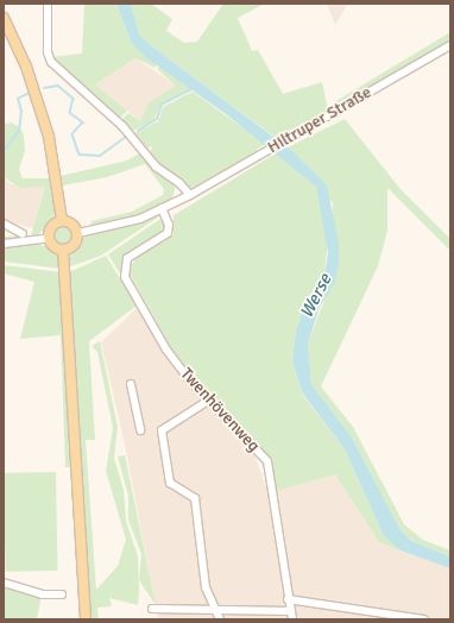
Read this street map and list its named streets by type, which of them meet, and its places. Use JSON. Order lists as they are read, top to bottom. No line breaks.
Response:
{"streets":{"street":["Hiltruper Straße","Twenhövenweg"]},"crossings":[["Hiltruper Straße","Twenhövenweg"]],"water":["Werse"]}
